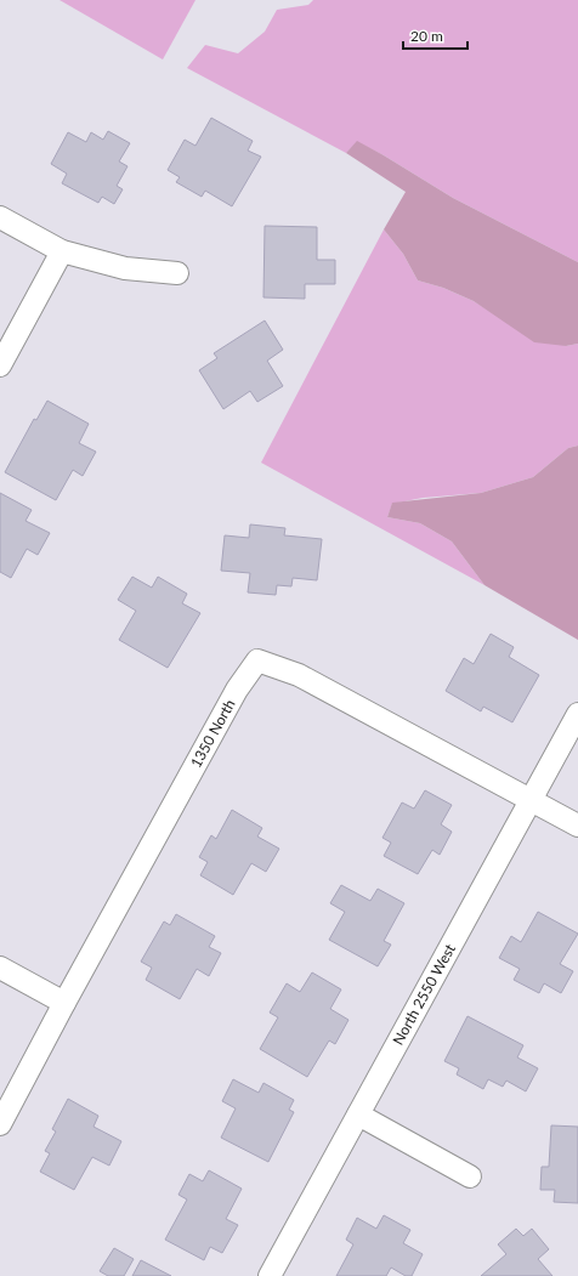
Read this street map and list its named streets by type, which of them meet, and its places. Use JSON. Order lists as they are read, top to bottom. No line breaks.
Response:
{"streets":{"street":["1350 North","North 2550 West"]},"crossings":[["1350 North","North 2550 West"]],"scale_bar":"20 m"}
